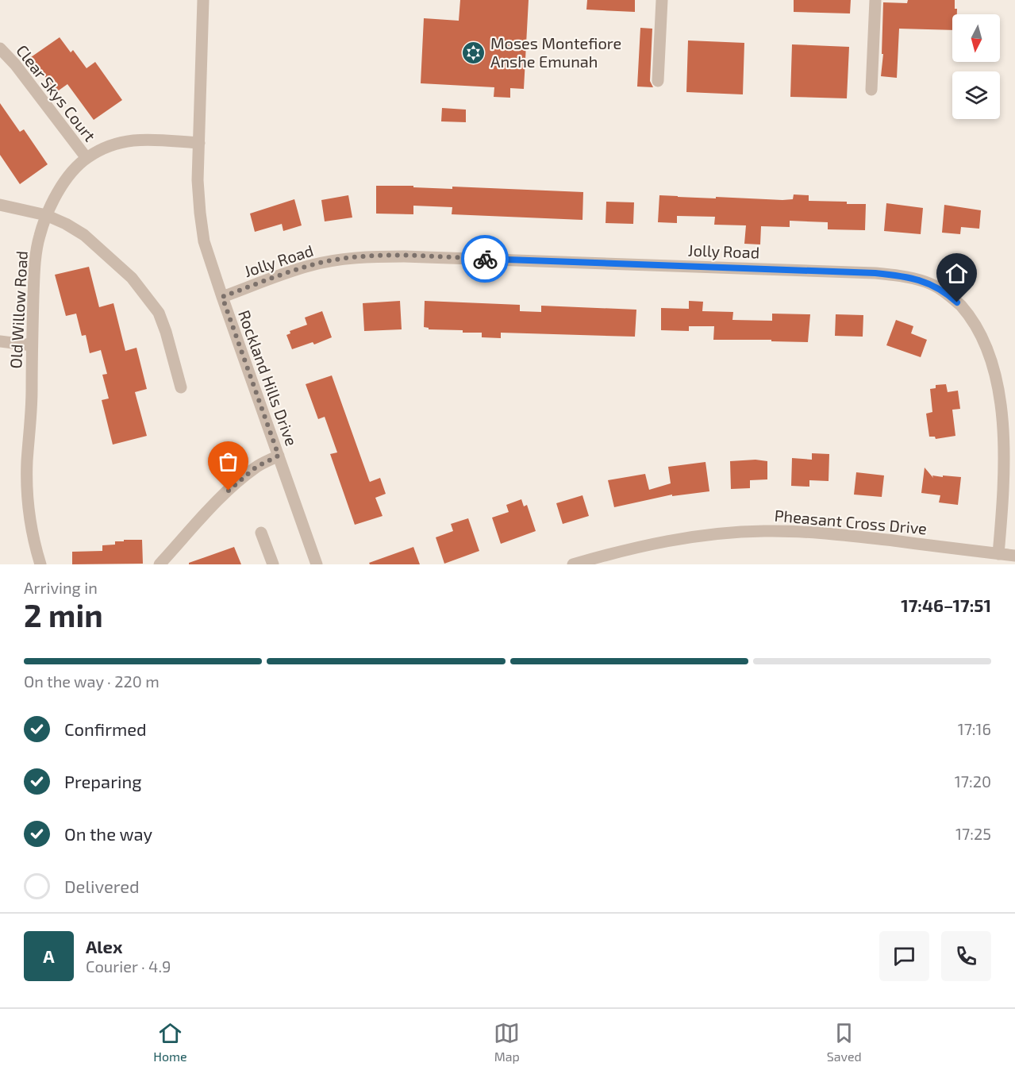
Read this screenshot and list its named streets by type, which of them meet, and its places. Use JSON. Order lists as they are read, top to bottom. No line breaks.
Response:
{"streets":{"street":["Clear Skys Court","Jolly Road","Old Willow Road","Rockland Hills Drive","Pheasant Cross Drive"]},"crossings":[["Clear Skys Court","Old Willow Road"],["Jolly Road","Rockland Hills Drive"],["Jolly Road","Pheasant Cross Drive"],["Old Willow Road","Rockland Hills Drive"]],"places":{"synagogue":["Moses Montefiore Anshe Emunah"]},"north":"bottom","page":{"heading":["2 min","Arriving in","17:46–17:51"],"panel":["Alex","Courier · 4.9"],"bar":"On the way · 220 m","list":[["Confirmed","17:16"],["Preparing","17:20"],["On the way","17:25"],"Delivered"],"round":"A","tabs":["Home","Map","Saved"]}}
